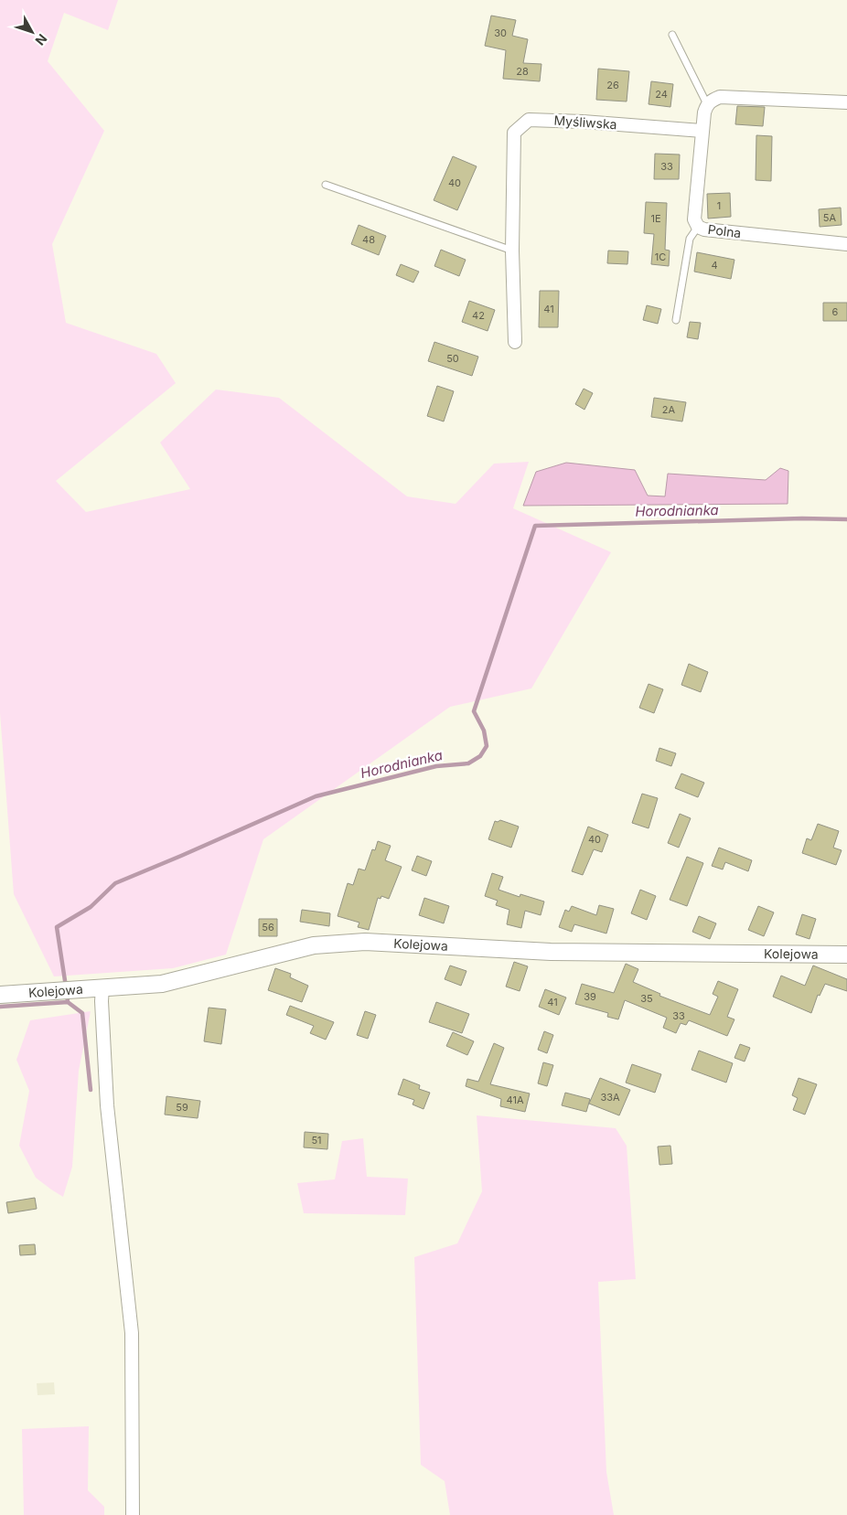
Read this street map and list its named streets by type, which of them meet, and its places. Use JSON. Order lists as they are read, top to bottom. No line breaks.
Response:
{"streets":{"street":["Myśliwska","Polna","Kolejowa"]},"crossings":[["Myśliwska","Polna"]],"water":["Horodnianka"],"house_numbers":["30","28","26","24","33","40","1","5A","1E","48","1C","4","41","6","42","50","2A","40","56","39","35","41","33","33A","41A","59","51"],"north":"bottom right"}
